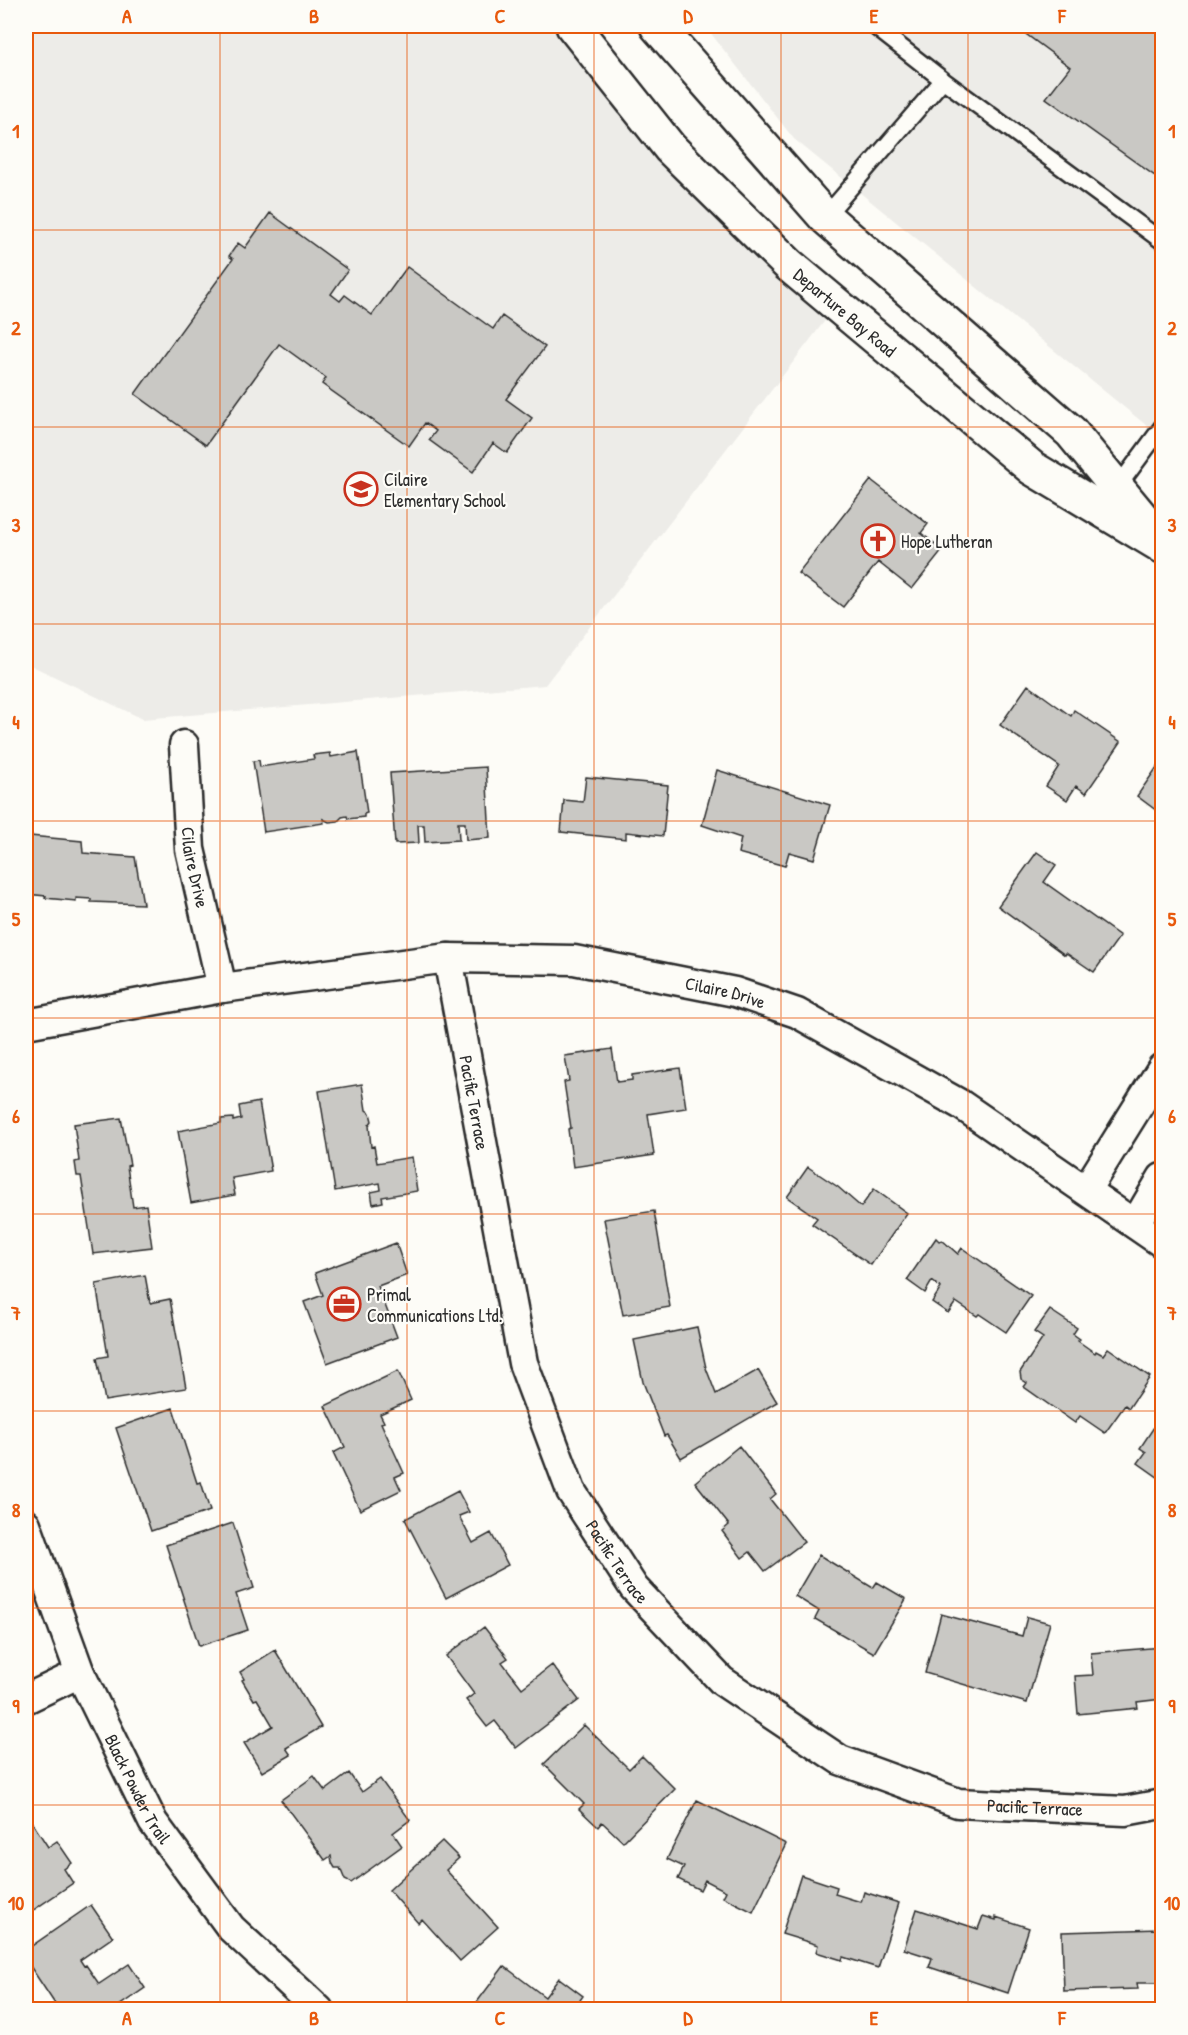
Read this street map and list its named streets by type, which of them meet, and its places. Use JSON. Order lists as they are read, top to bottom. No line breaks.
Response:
{"streets":{"main road":["Departure Bay Road"],"street":["Cilaire Drive","Pacific Terrace","Black Powder Trail"]},"crossings":[["Cilaire Drive","Pacific Terrace"]],"places":{"school or university":["Cilaire Elementary School"],"church":["Hope Lutheran"],"office":["Primal Communications Ltd."]},"grid":{"columns":["A","B","C","D","E","F"],"rows":["1","2","3","4","5","6","7","8","9","10"]}}
